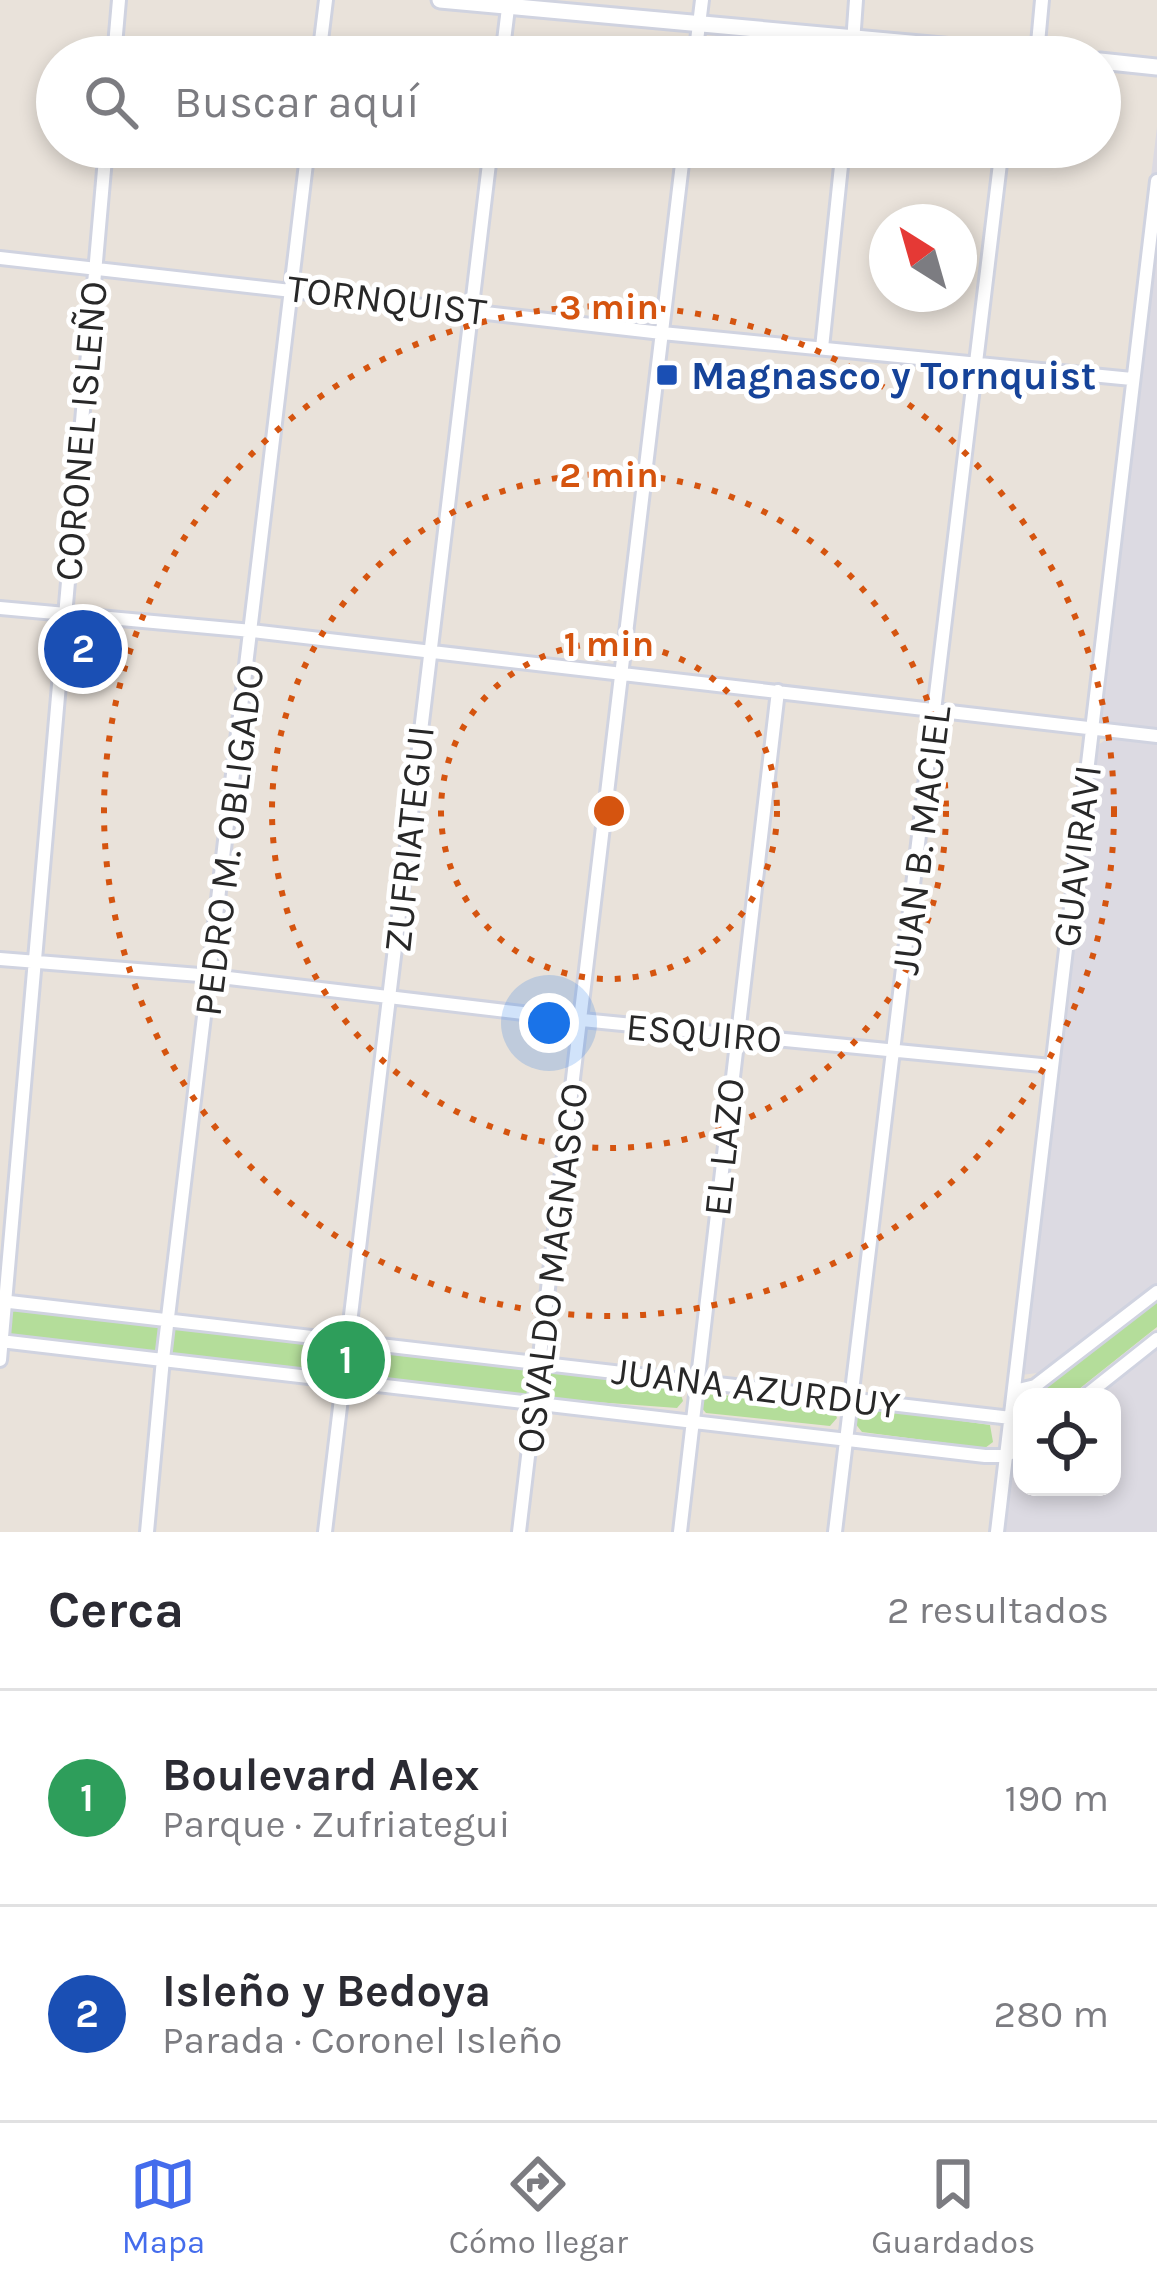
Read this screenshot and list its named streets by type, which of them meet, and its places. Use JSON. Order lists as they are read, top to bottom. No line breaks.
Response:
{"streets":{"street":["TORNQUIST","CORONEL ISLEÑO","ZUFRIATEGUI","PEDRO M. OBLIGADO","JUAN B. MACIEL","GUAVIRAVI","ESQUIRO","EL LAZO","OSVALDO MAGNASCO","JUANA AZURDUY"]},"crossings":[["TORNQUIST","CORONEL ISLEÑO"],["TORNQUIST","ZUFRIATEGUI"],["TORNQUIST","PEDRO M. OBLIGADO"],["TORNQUIST","JUAN B. MACIEL"],["TORNQUIST","GUAVIRAVI"],["TORNQUIST","OSVALDO MAGNASCO"],["CORONEL ISLEÑO","ESQUIRO"],["CORONEL ISLEÑO","JUANA AZURDUY"],["ZUFRIATEGUI","ESQUIRO"],["ZUFRIATEGUI","JUANA AZURDUY"],["PEDRO M. OBLIGADO","ESQUIRO"],["PEDRO M. OBLIGADO","JUANA AZURDUY"],["JUAN B. MACIEL","ESQUIRO"],["JUAN B. MACIEL","JUANA AZURDUY"],["GUAVIRAVI","ESQUIRO"],["GUAVIRAVI","JUANA AZURDUY"],["ESQUIRO","EL LAZO"],["ESQUIRO","OSVALDO MAGNASCO"],["EL LAZO","JUANA AZURDUY"],["OSVALDO MAGNASCO","JUANA AZURDUY"]],"places":{"transit":["Magnasco y Tornquist"]},"north":"top left","page":{"search":"Buscar aquí","pins":["2","1"],"heading":["Cerca","2 resultados"],"list":[{"mark":"1","name":"Boulevard Alex","note":"Parque · Zufriategui","value":"190 m"},{"mark":"2","name":"Isleño y Bedoya","note":"Parada · Coronel Isleño","value":"280 m"}],"nav":["Mapa","Cómo llegar","Guardados"]},"rings":["3 min","2 min","1 min"]}
